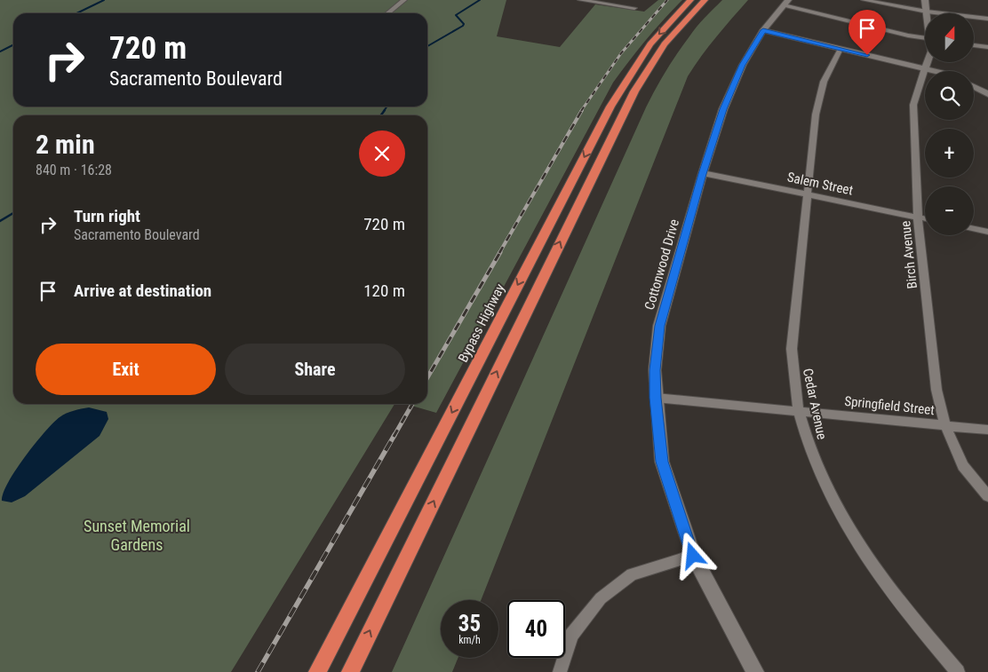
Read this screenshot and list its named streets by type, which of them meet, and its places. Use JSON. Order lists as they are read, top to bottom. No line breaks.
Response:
{"streets":{"highway":["Bypass Highway"],"street":["Salem Street","Birch Avenue","Cottonwood Drive","Cedar Avenue","Springfield Street"]},"crossings":[["Salem Street","Birch Avenue"],["Salem Street","Cottonwood Drive"],["Salem Street","Cedar Avenue"],["Birch Avenue","Springfield Street"],["Cottonwood Drive","Springfield Street"],["Cedar Avenue","Springfield Street"]],"parks":["Sunset Memorial Gardens"],"north":"top","page":{"map_buttons":["+","−"],"turn":["720 m","Sacramento Boulevard"],"heading":["2 min","840 m · 16:28"],"list":[{"name":"Turn right","note":"Sacramento Boulevard","value":"720 m"},{"name":"Arrive at destination","value":"120 m"}],"buttons":["Exit","Share"],"speed":"35 km/h","limit":"40"}}
